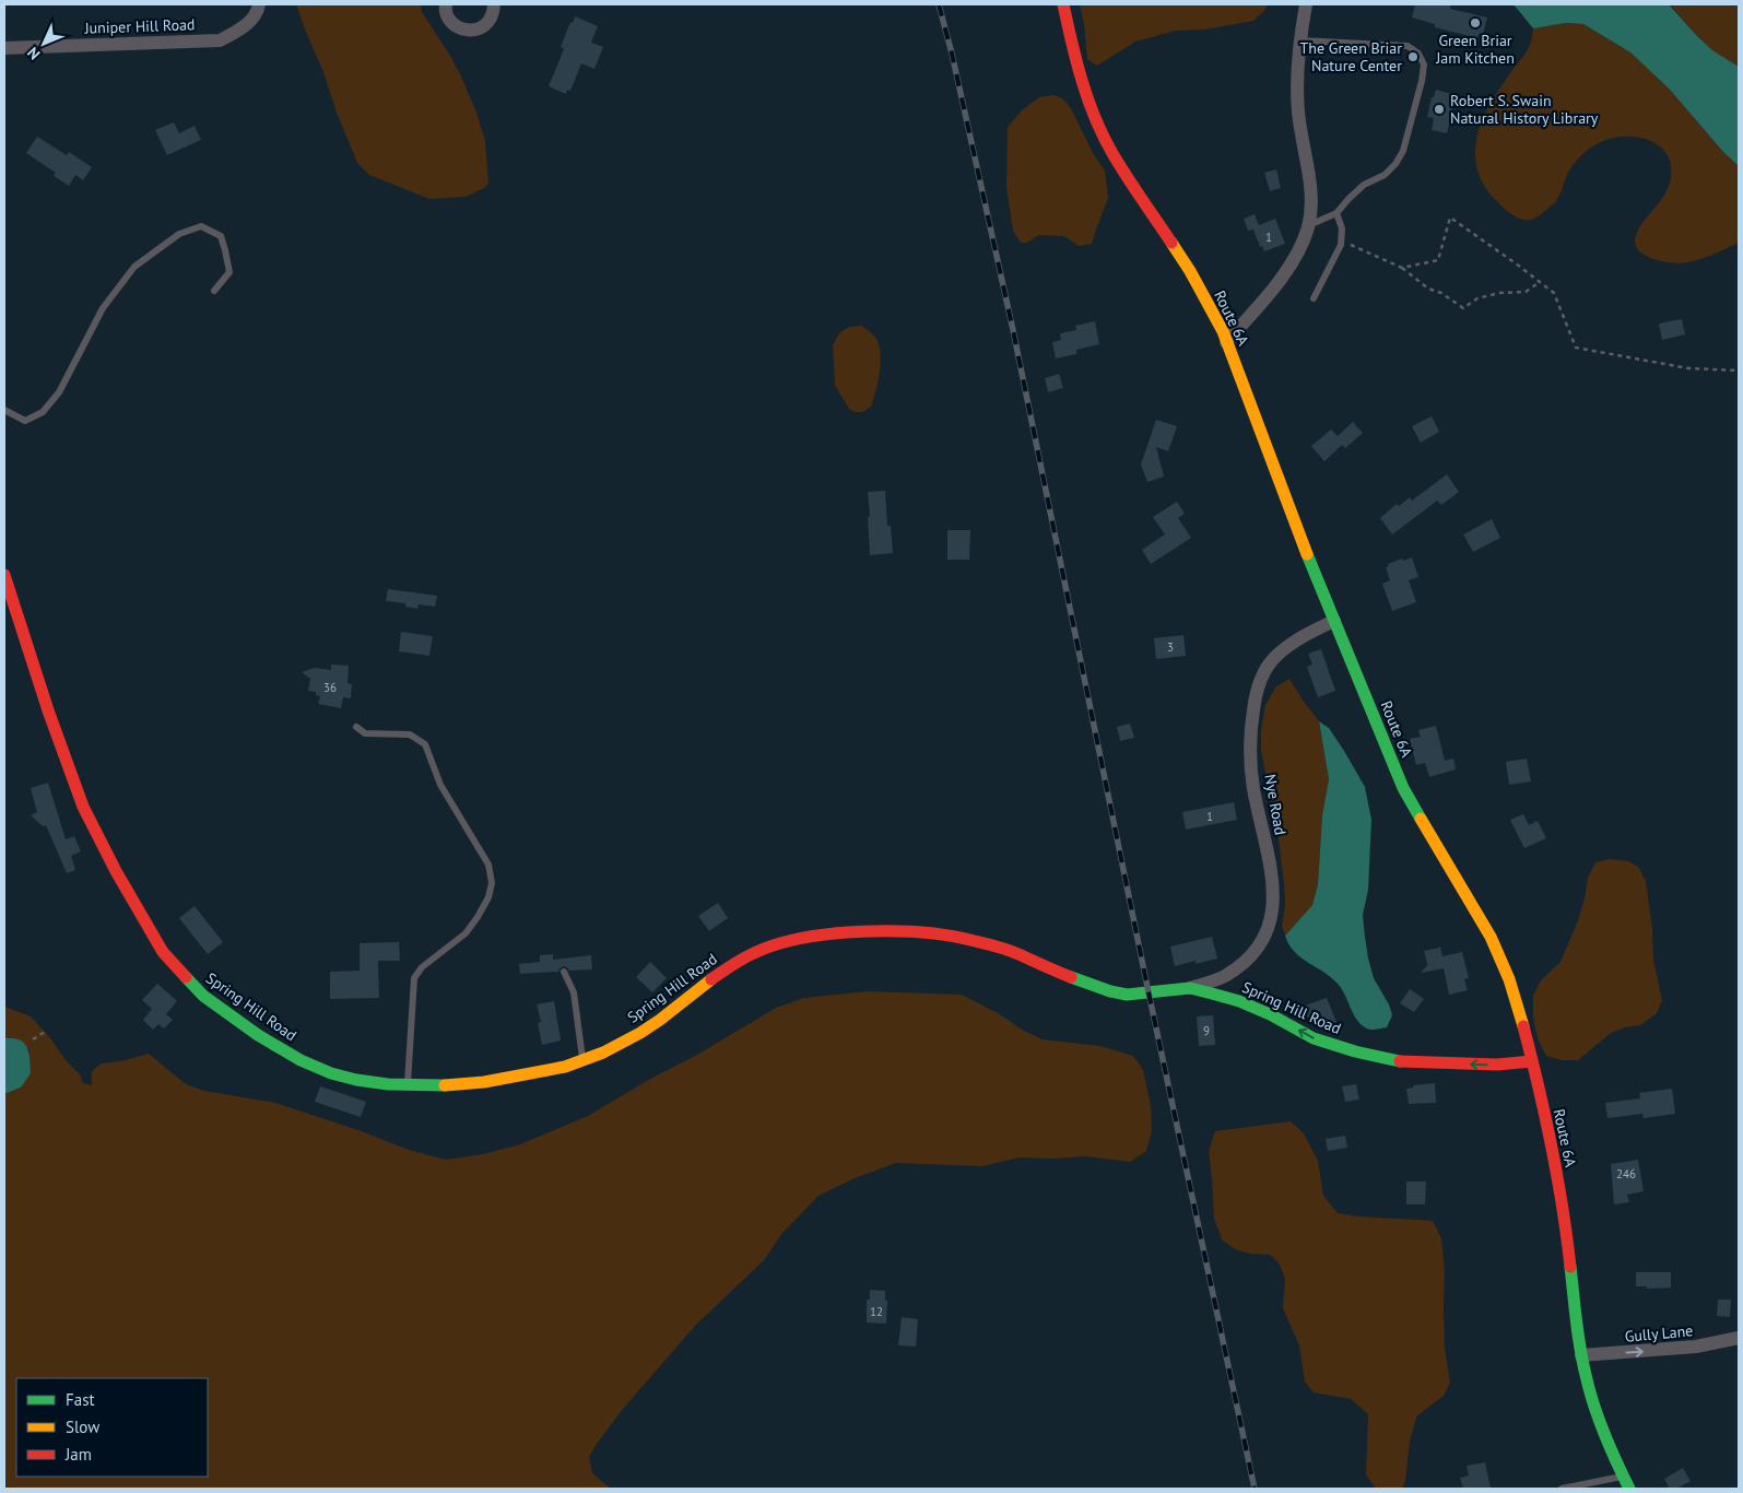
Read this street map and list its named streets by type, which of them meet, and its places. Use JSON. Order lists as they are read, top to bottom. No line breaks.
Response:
{"streets":{"street":["Juniper Hill Road","Route 6A","Nye Road","Spring Hill Road","Gully Lane"]},"crossings":[["Route 6A","Nye Road"],["Route 6A","Spring Hill Road"],["Route 6A","Gully Lane"],["Nye Road","Spring Hill Road"]],"one_way":["Gully Lane"],"places":["Green Briar Jam Kitchen","The Green Briar Nature Center","Robert S. Swain Natural History Library"],"house_numbers":["1","3","36","1","9","246","12"],"legend":["Fast","Slow","Jam"],"north":"bottom left"}
